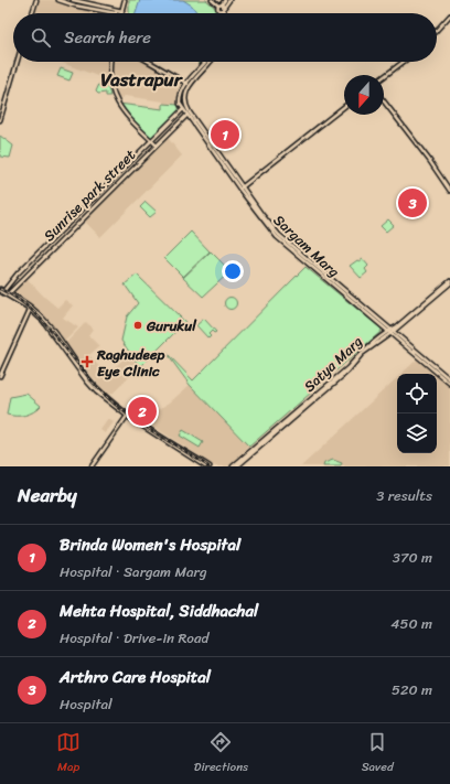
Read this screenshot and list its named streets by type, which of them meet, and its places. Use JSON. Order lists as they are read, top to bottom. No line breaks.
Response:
{"streets":{"main road":["Sunrise park street","Sargam Marg","Satya Marg"]},"crossings":[["Sunrise park street","Sargam Marg"],["Sargam Marg","Satya Marg"]],"districts":["Vastrapur"],"places":{"other":["Gurukul"],"health":["Raghudeep Eye Clinic"]},"north":"bottom","page":{"search":"Search here","pins":["1","3","2"],"heading":["Nearby","3 results"],"list":[{"mark":"1","name":"Brinda Women's Hospital","note":"Hospital · Sargam Marg","value":"370 m"},{"mark":"2","name":"Mehta Hospital, Siddhachal","note":"Hospital · Drive-in Road","value":"450 m"},{"mark":"3","name":"Arthro Care Hospital","note":"Hospital","value":"520 m"}],"nav":["Map","Directions","Saved"]}}
